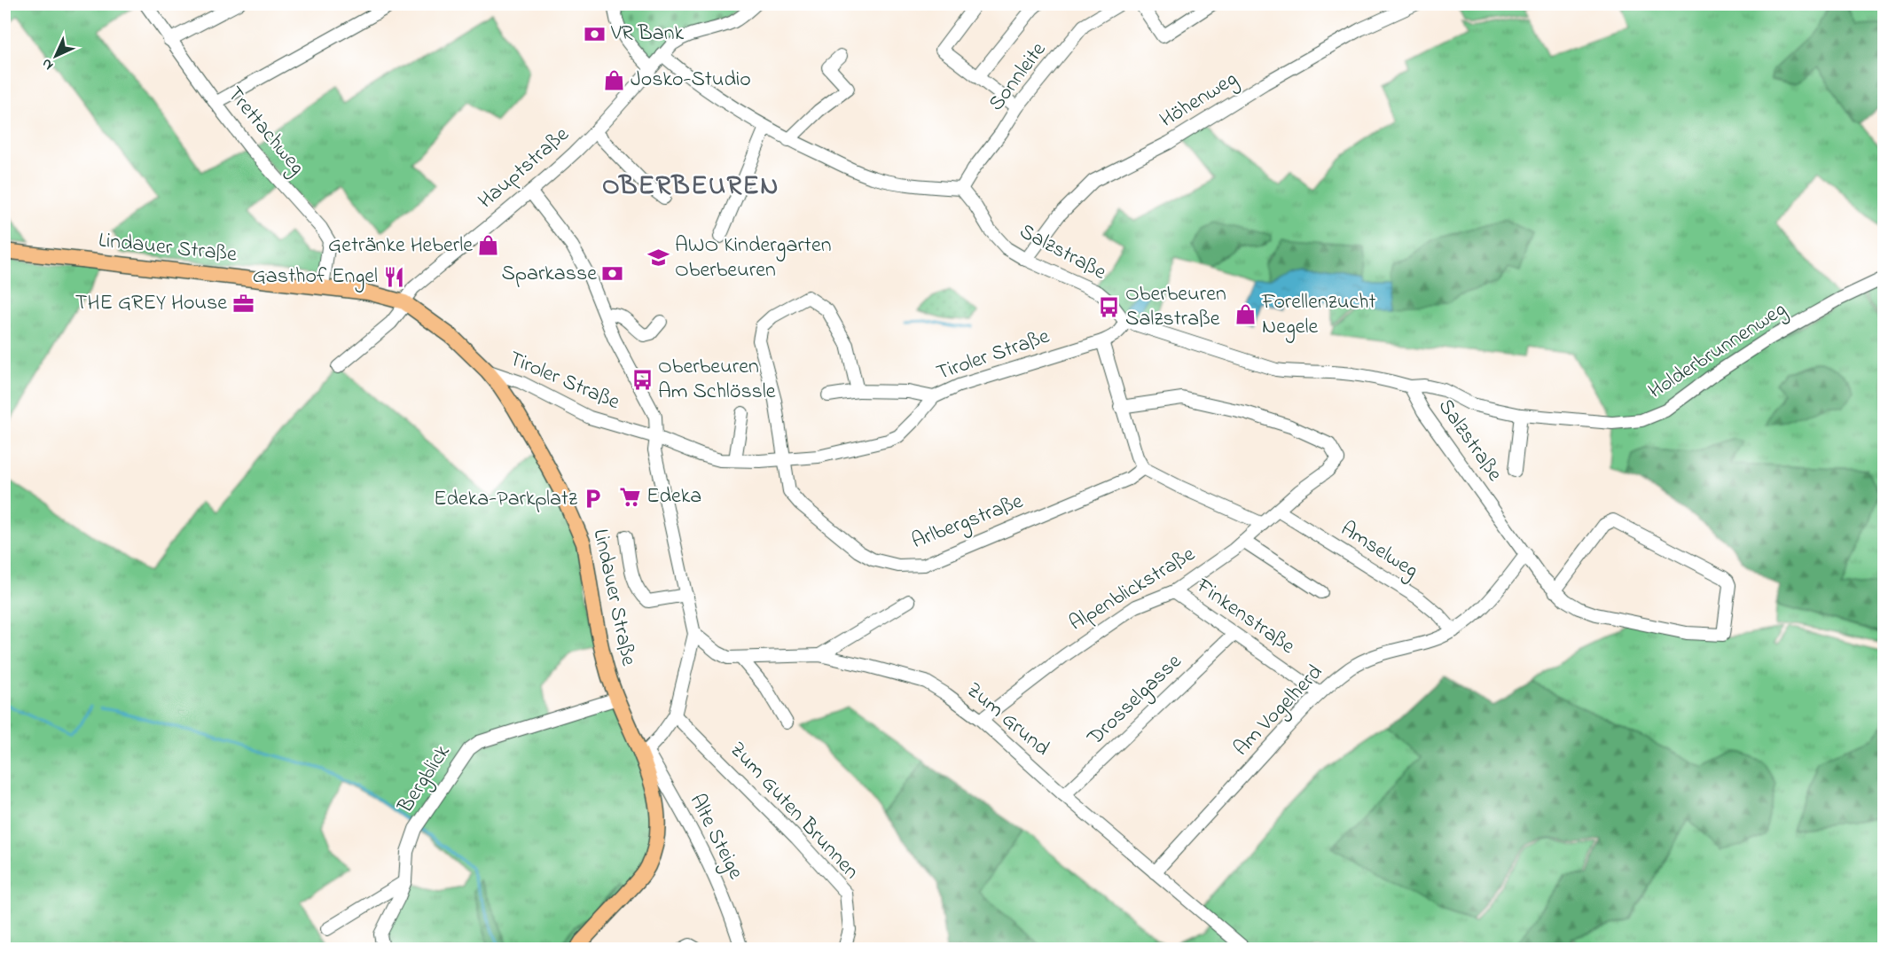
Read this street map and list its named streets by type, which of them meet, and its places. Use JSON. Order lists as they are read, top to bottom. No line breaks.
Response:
{"streets":{"main road":["Lindauer Straße"],"street":["Sonnleite","Höhenweg","Trettachweg","Hauptstraße","Salzstraße","Holderbrunnenweg","Tiroler Straße","Arlbergstraße","Amselweg","Alpenblickstraße","Finkenstraße","Drosselgasse","Am Vogelherd","Zum Grund","Bergblick","Zum Guten Brunnen","Alte Steige"]},"crossings":[["Sonnleite","Salzstraße"],["Höhenweg","Salzstraße"],["Trettachweg","Lindauer Straße"],["Hauptstraße","Lindauer Straße"],["Lindauer Straße","Tiroler Straße"],["Lindauer Straße","Bergblick"],["Lindauer Straße","Alte Steige"],["Salzstraße","Holderbrunnenweg"],["Salzstraße","Tiroler Straße"],["Salzstraße","Am Vogelherd"],["Tiroler Straße","Arlbergstraße"],["Amselweg","Alpenblickstraße"],["Amselweg","Am Vogelherd"],["Alpenblickstraße","Finkenstraße"],["Alpenblickstraße","Zum Grund"],["Finkenstraße","Drosselgasse"],["Finkenstraße","Am Vogelherd"],["Drosselgasse","Zum Grund"],["Am Vogelherd","Zum Grund"]],"districts":["OBERBEUREN"],"places":{"bank":["VR Bank","Sparkasse"],"shop":["Josko-Studio","Getränke Heberle","Forellenzucht Negele"],"school or university":["AWO Kindergarten Oberbeuren"],"restaurant":["Gasthof Engel"],"office":["THE GREY House"],"bus stop":["Oberbeuren Salzstraße","Oberbeuren Am Schlössle"],"supermarket":["Edeka"],"parking":["Edeka-Parkplatz"]},"north":"bottom left"}
